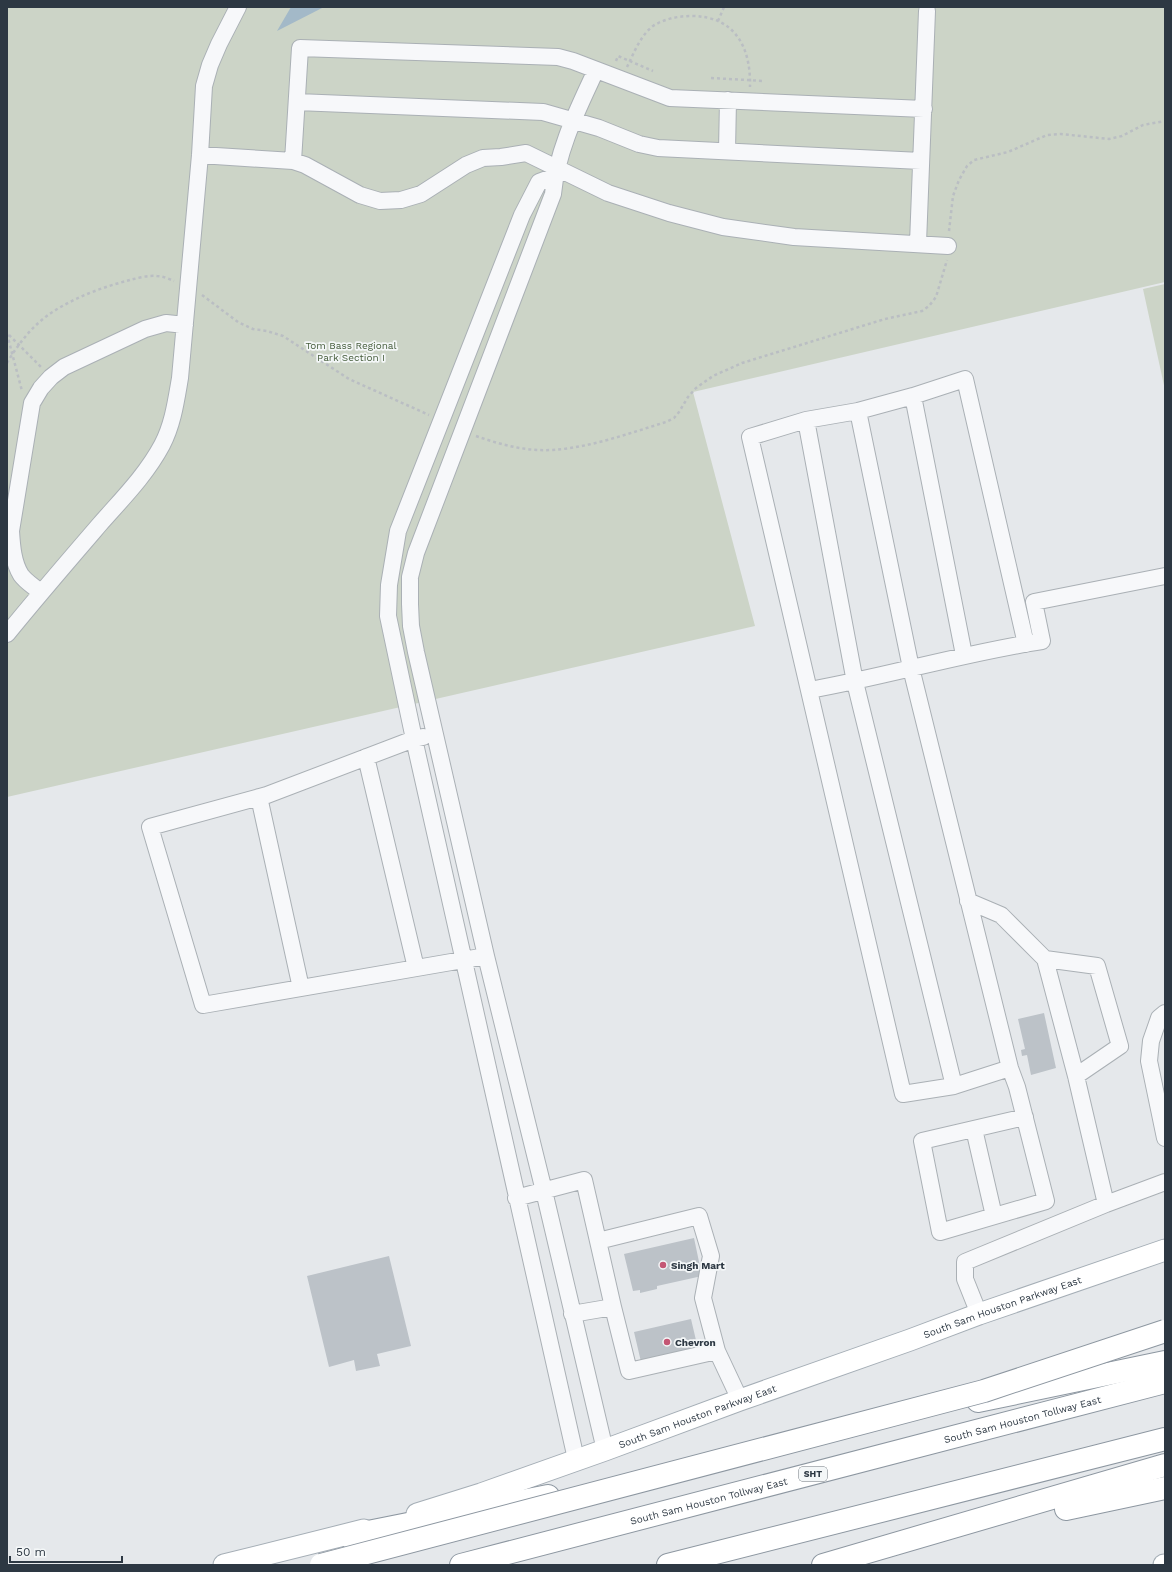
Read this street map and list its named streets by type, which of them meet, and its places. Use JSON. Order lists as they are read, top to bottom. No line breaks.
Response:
{"streets":{"highway":["South Sam Houston Tollway East","SHT"],"main road":["South Sam Houston Parkway East"]},"parks":["Tom Bass Regional Park Section I"],"places":["Singh Mart","Chevron"],"scale_bar":"50 m"}
